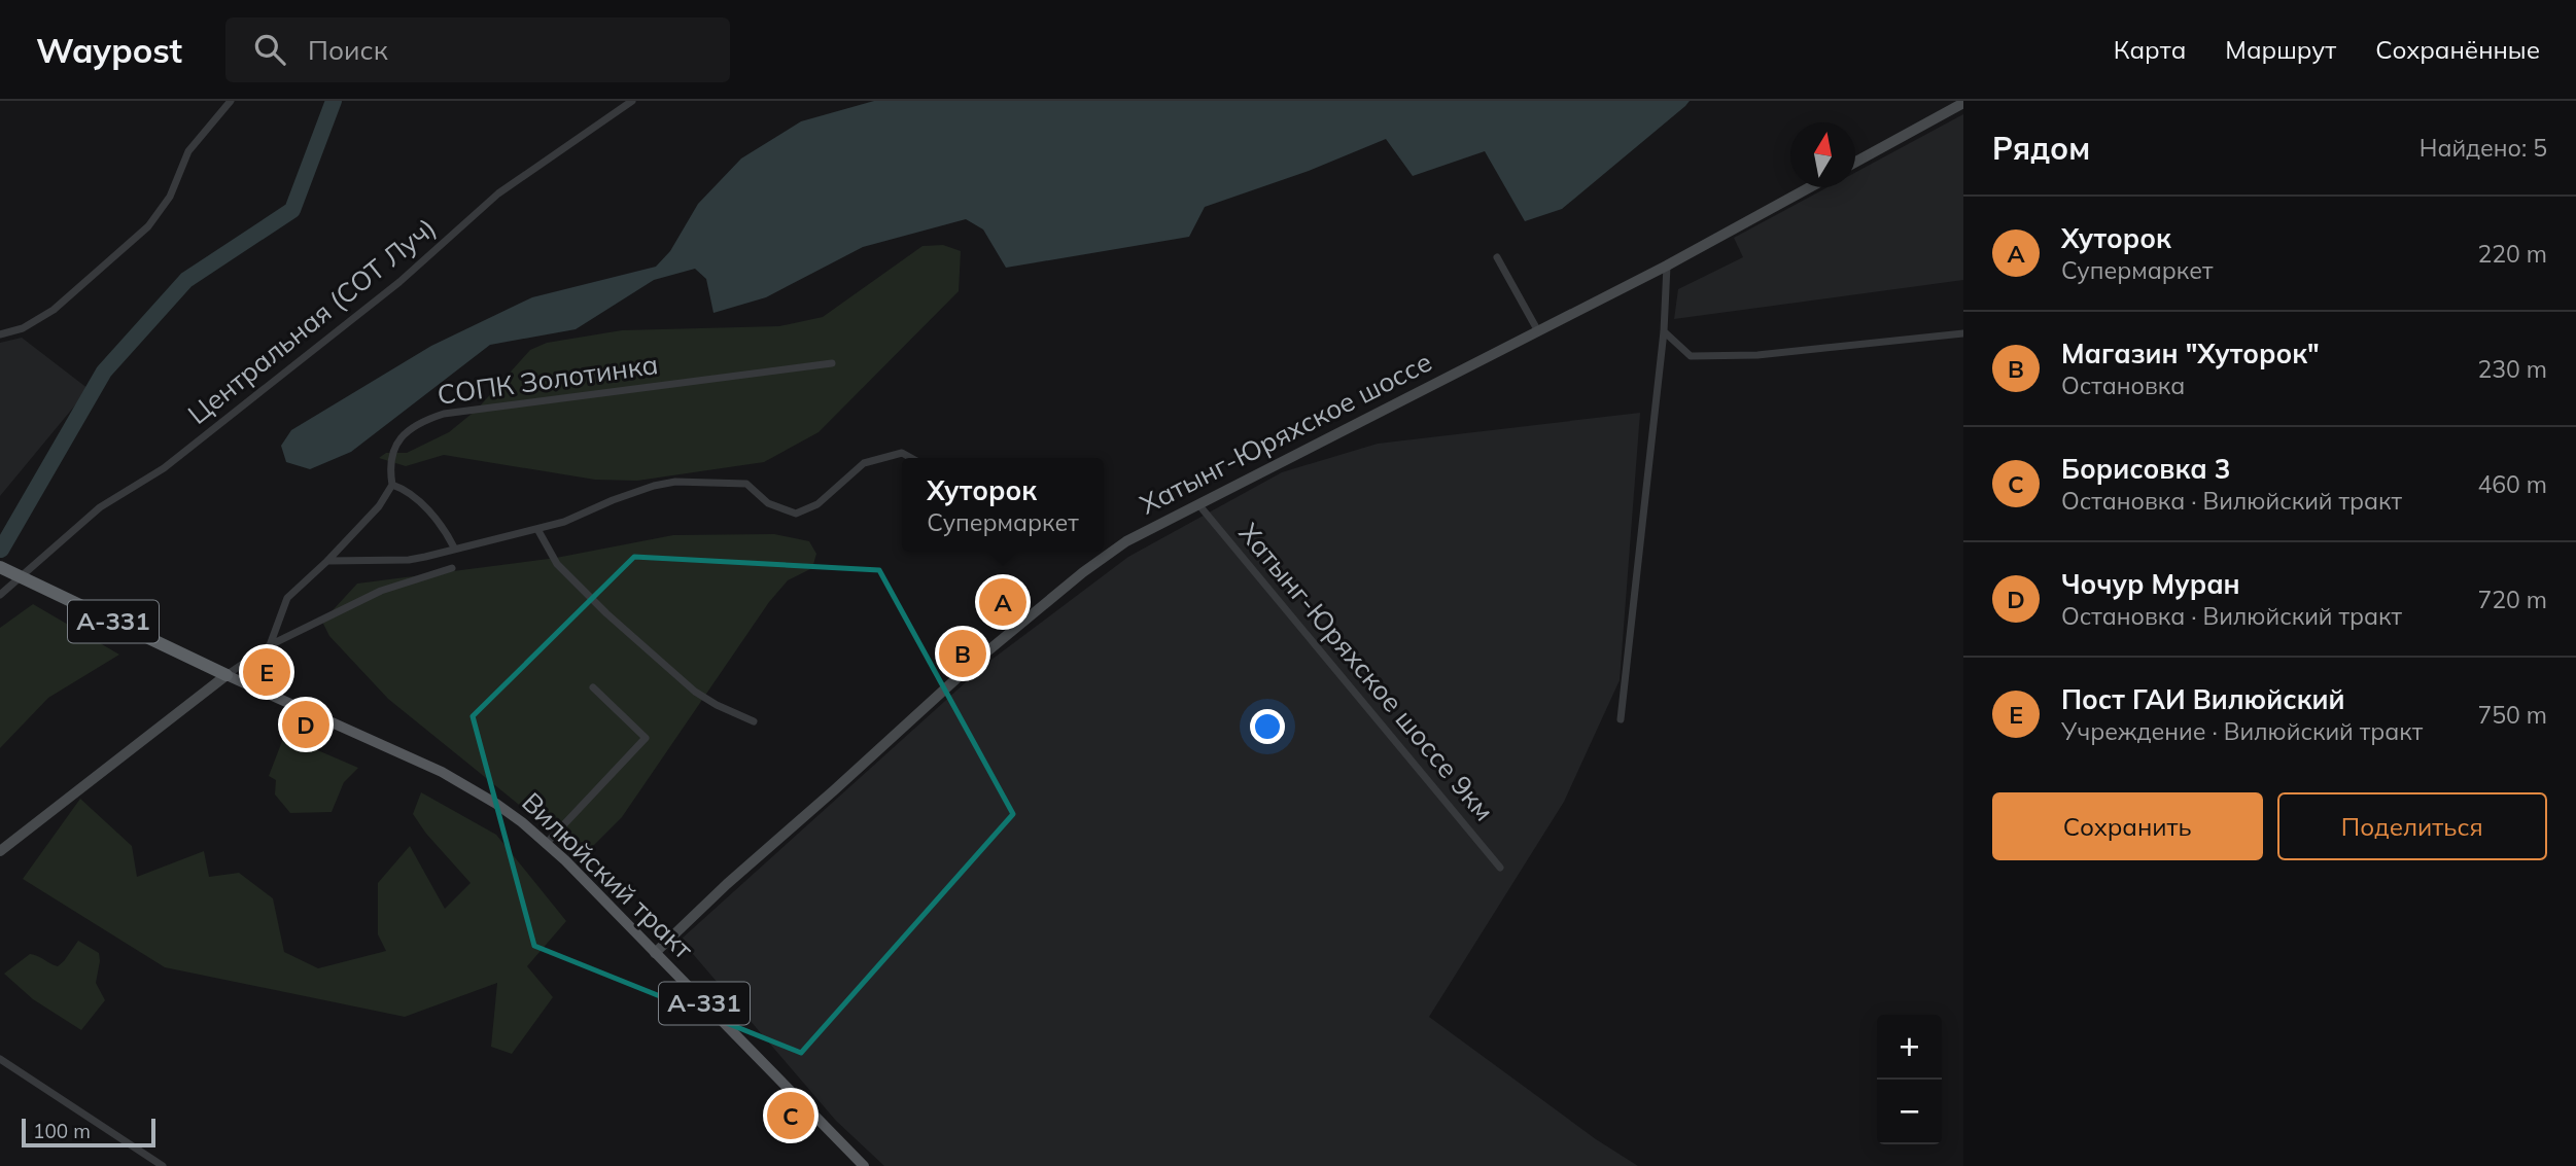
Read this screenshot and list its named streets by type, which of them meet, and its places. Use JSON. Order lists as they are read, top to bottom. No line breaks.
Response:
{"streets":{"highway":["А-331"],"main road":["Хатынг-Юряхское шоссе","Вилюйский тракт"],"street":["Центральная (СОТ Луч)","СОПК Золотинка","Хатынг-Юряхское шоссе 9км"]},"crossings":[["Центральная (СОТ Луч)","А-331"],["Хатынг-Юряхское шоссе","Хатынг-Юряхское шоссе 9км"],["Хатынг-Юряхское шоссе","Вилюйский тракт"],["А-331","Вилюйский тракт"]],"scale_bar":"100 m","north":"top","page":{"header":"Waypost","search":"Поиск","nav":["Карта","Маршрут","Сохранённые"],"heading":["Рядом","Найдено: 5"],"list":[{"mark":"A","name":"Хуторок","note":"Супермаркет","value":"220 m"},{"mark":"B","name":"Магазин \"Хуторок\"","note":"Остановка","value":"230 m"},{"mark":"C","name":"Борисовка 3","note":"Остановка · Вилюйский тракт","value":"460 m"},{"mark":"D","name":"Чочур Муран","note":"Остановка · Вилюйский тракт","value":"720 m"},{"mark":"E","name":"Пост ГАИ Вилюйский","note":"Учреждение · Вилюйский тракт","value":"750 m"}],"popup":["Хуторок","Супермаркет"],"pins":["A","B","E","D","C"],"buttons":["Сохранить","Поделиться"],"map_buttons":["+","−"],"scale":"100 m"}}
